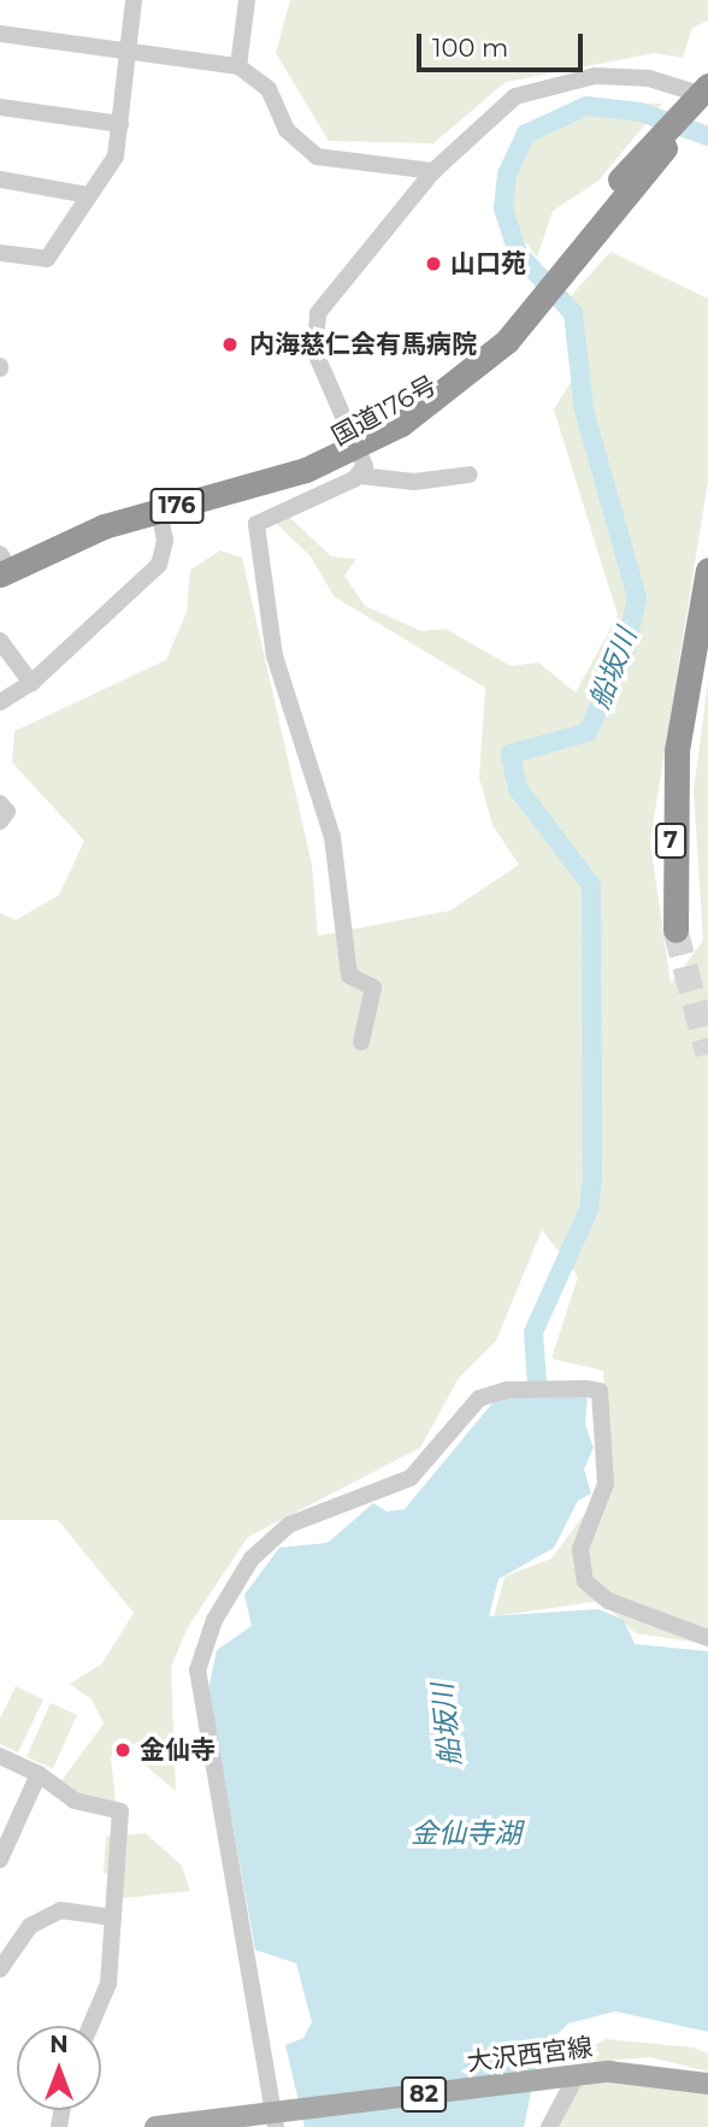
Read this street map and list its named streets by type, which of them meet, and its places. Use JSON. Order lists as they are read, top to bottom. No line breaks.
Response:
{"streets":{"highway":["国道176号","176","7"],"main road":["大沢西宮線","82"]},"water":["船坂川","金仙寺湖"],"places":["山口苑","内海慈仁会有馬病院","金仙寺"],"scale_bar":"100 m","north":"top"}
